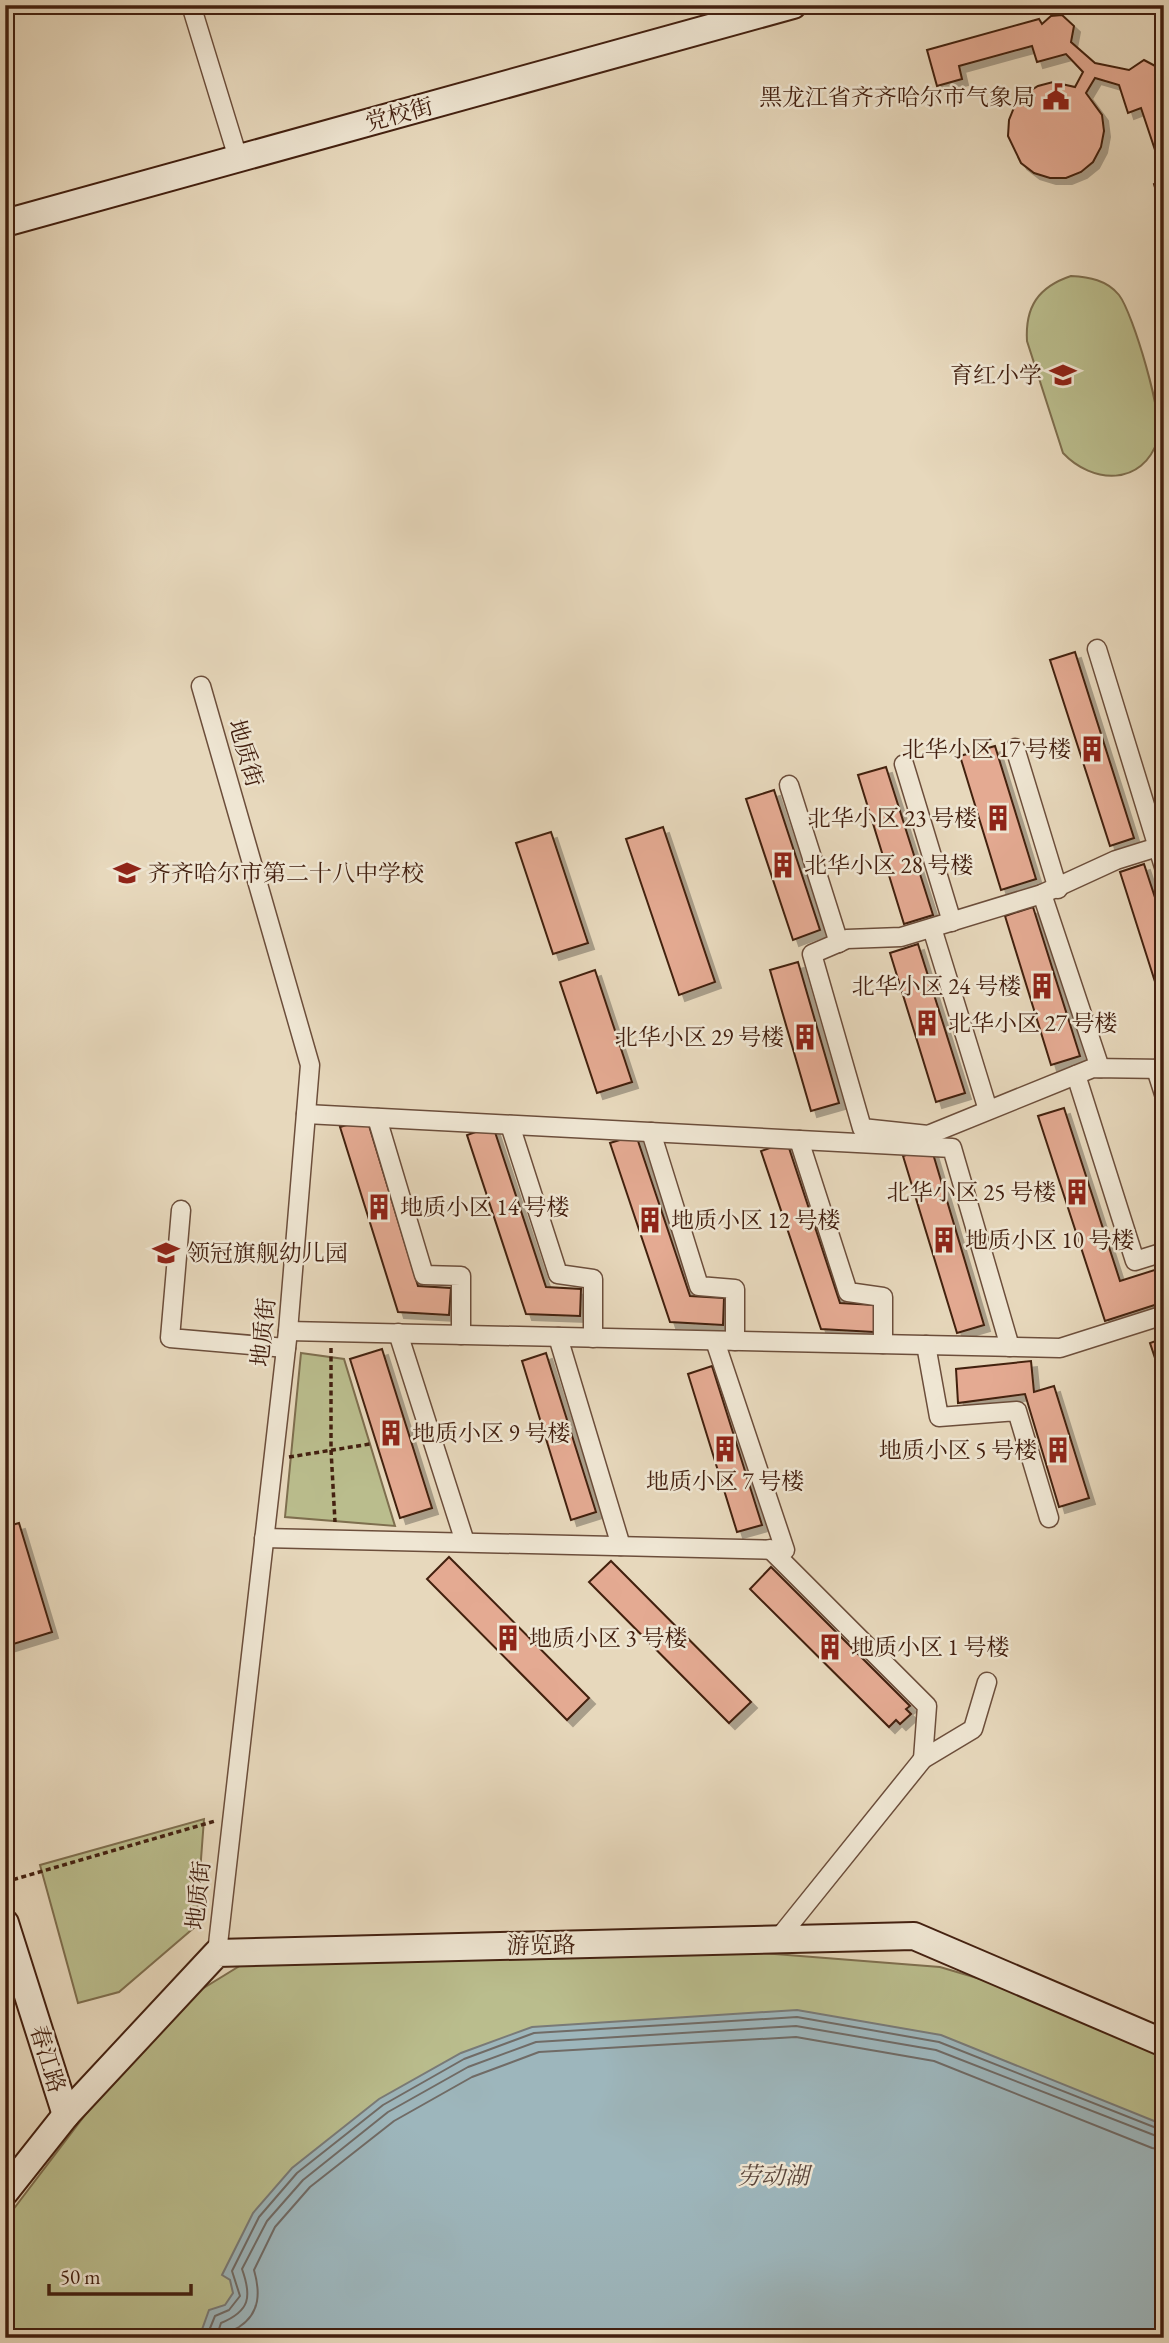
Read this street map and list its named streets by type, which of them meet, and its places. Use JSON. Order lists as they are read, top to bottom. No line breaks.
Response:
{"streets":{"main road":["党校街","游览路","春江路"],"street":["地质街"]},"crossings":[["地质街","游览路"]],"water":["劳动湖"],"places":{"public building":["黑龙江省齐齐哈尔市气象局"],"school or university":["育红小学","齐齐哈尔市第二十八中学校","领冠旗舰幼儿园"],"building":["北华小区 17 号楼","北华小区 23 号楼","北华小区 28 号楼","北华小区 24 号楼","北华小区 27 号楼","北华小区 29 号楼","北华小区 25 号楼","地质小区 14 号楼","地质小区 12 号楼","地质小区 10 号楼","地质小区 9 号楼","地质小区 7 号楼","地质小区 5 号楼","地质小区 3 号楼","地质小区 1 号楼"]},"scale_bar":"50 m"}
